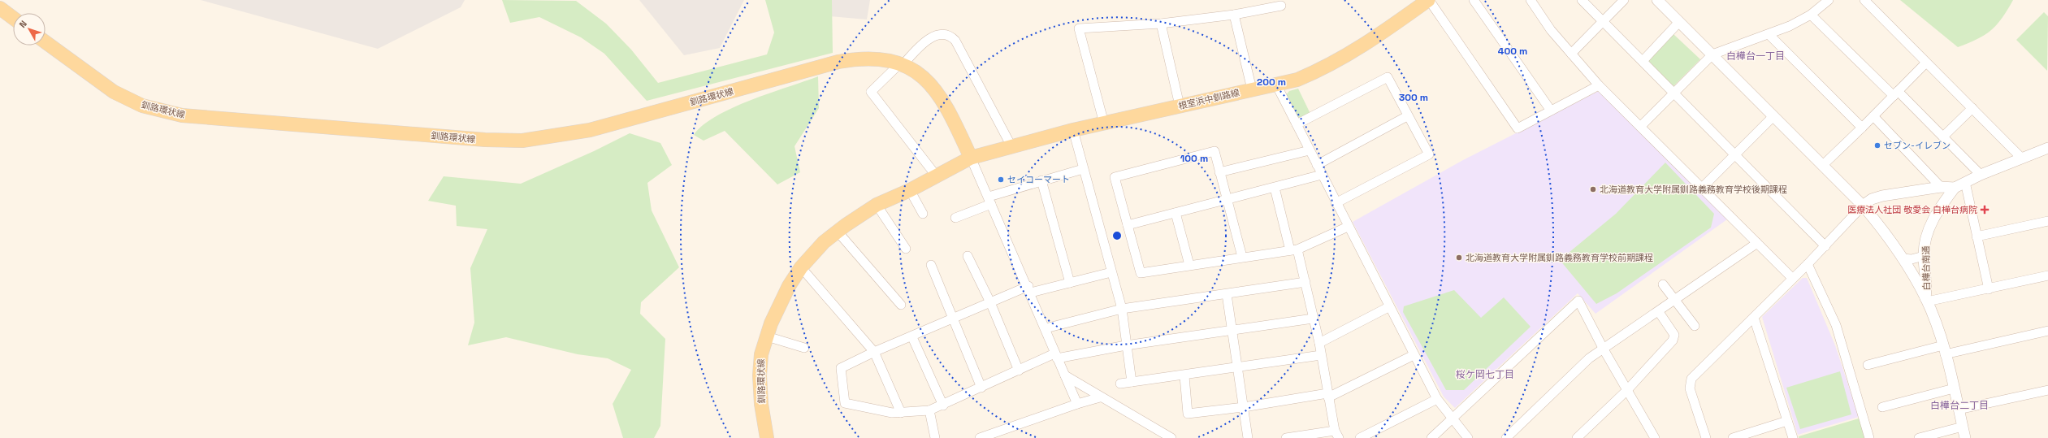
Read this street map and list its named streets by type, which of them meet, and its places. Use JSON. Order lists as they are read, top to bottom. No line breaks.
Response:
{"streets":{"main road":["釧路環状線","根室浜中釧路線"],"street":["白樺台南通"]},"crossings":[["釧路環状線","根室浜中釧路線"]],"districts":["白樺台一丁目","桜ケ岡七丁目","白樺台二丁目"],"places":{"other":["セブン-イレブン","セイコーマート","北海道教育大学附属釧路義務教育学校後期課程","北海道教育大学附属釧路義務教育学校前期課程"],"health":["医療法人社団 敬愛会 白樺台病院"]},"north":"top left","rings":["400 m","200 m","300 m","100 m"]}
